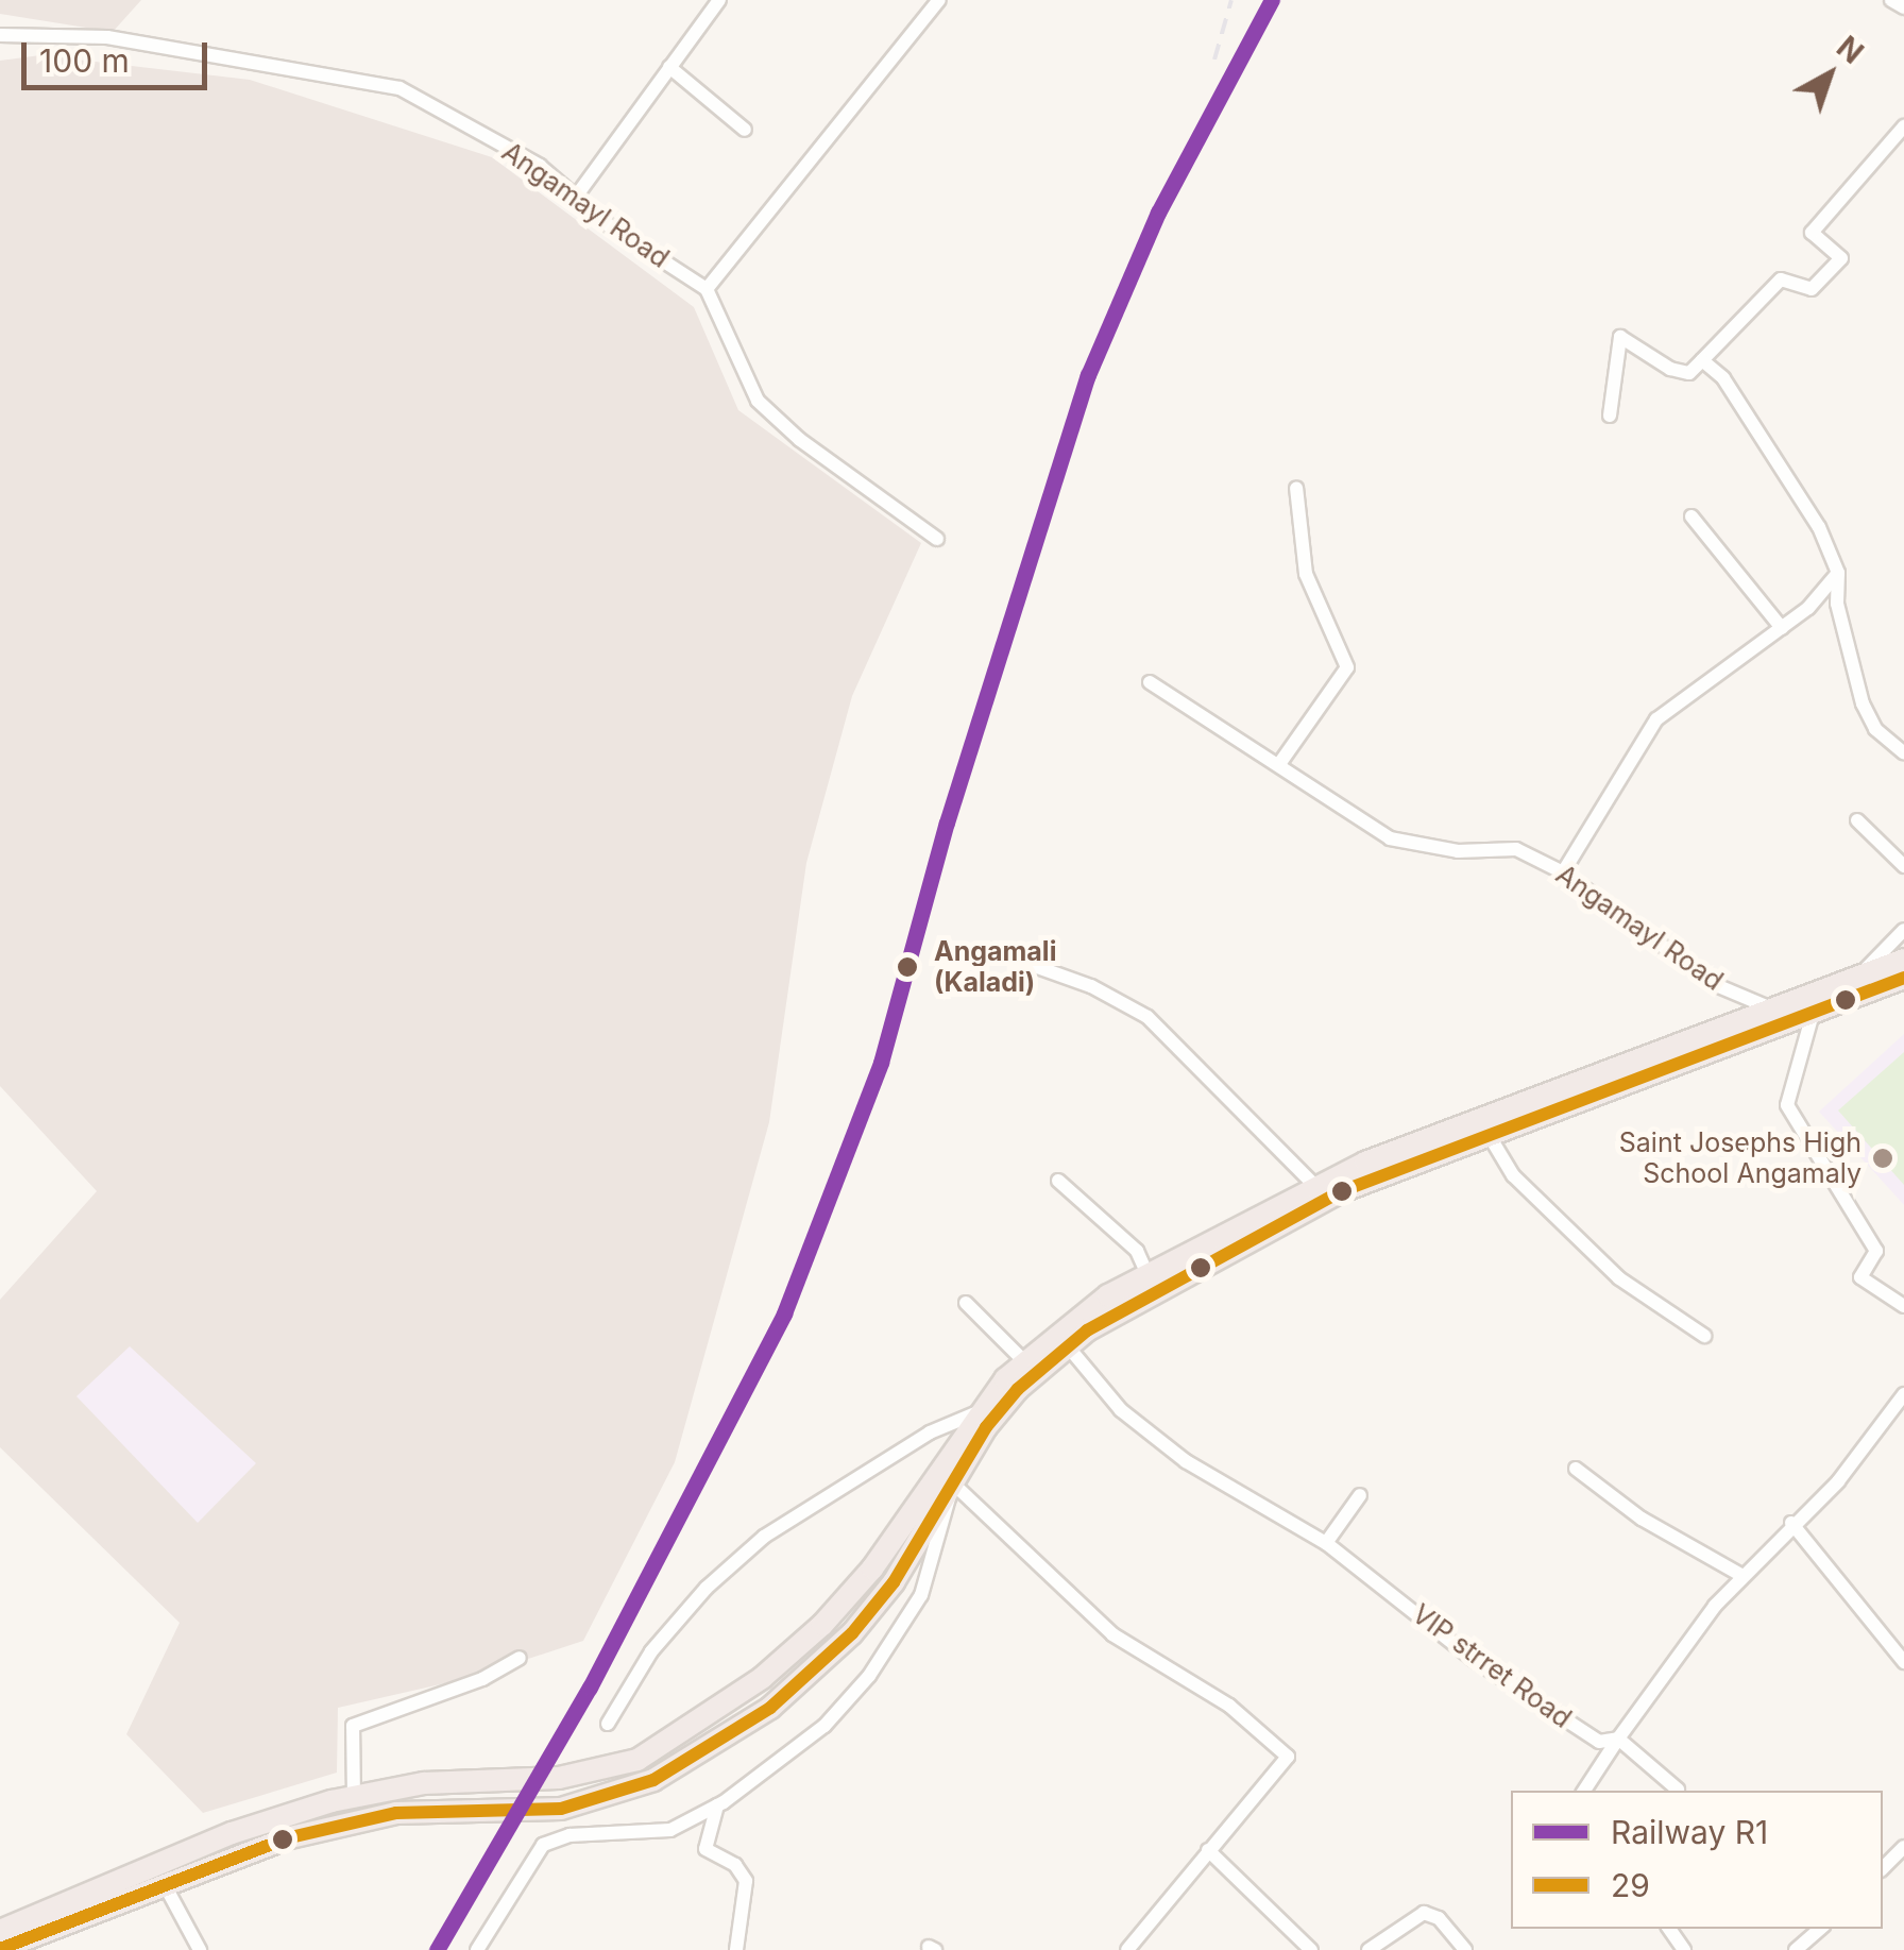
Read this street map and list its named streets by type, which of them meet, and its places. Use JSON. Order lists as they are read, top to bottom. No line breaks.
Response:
{"streets":{"street":["Angamayl Road","VIP strret Road"]},"places":["Angamali (Kaladi)","Saint Josephs High School Angamaly"],"lines":["rail line R1","transit line 29"],"legend":["Railway R1","29"],"scale_bar":"100 m","north":"top right"}
